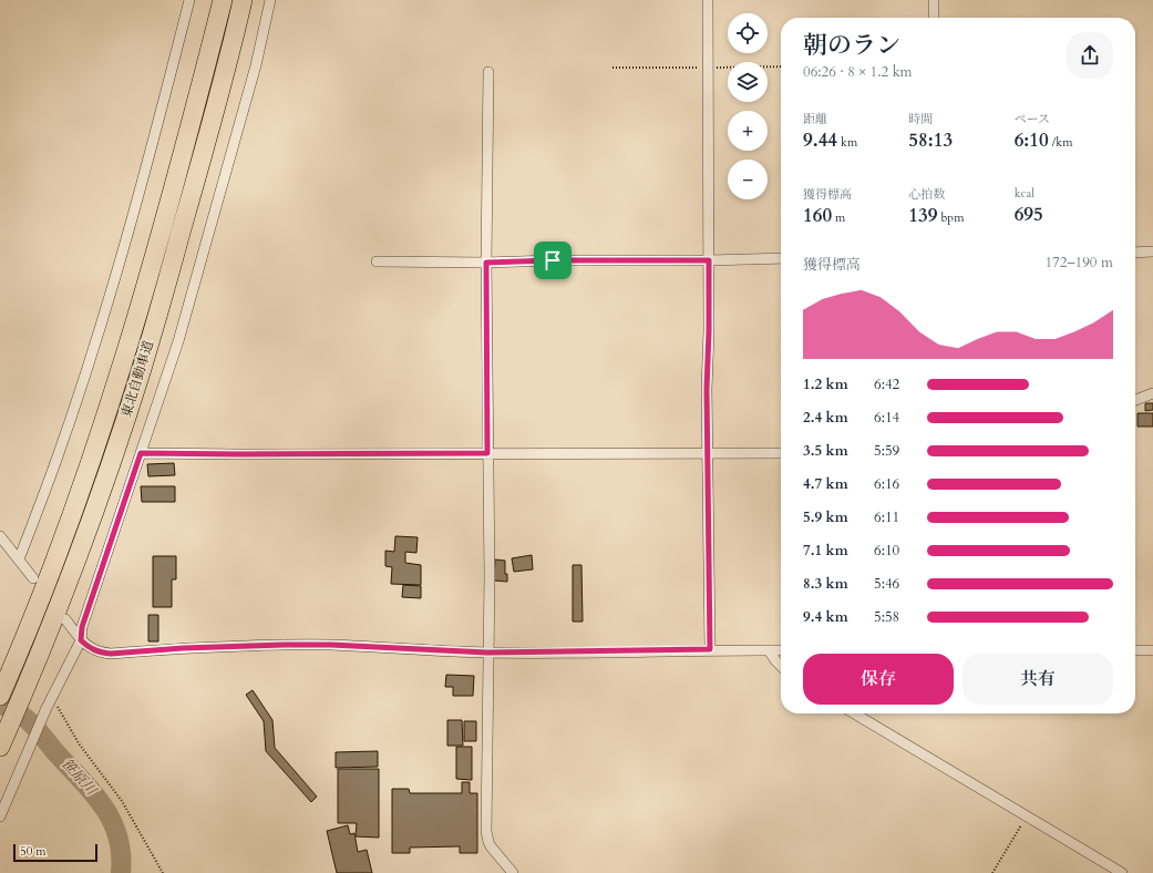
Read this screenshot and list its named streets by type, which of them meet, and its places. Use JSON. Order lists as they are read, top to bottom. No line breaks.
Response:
{"streets":{"highway":["東北自動車道"]},"water":["笹原川"],"scale_bar":"50 m","page":{"map_buttons":["+","−"],"heading":["朝のラン","06:26 · 8 × 1.2 km"],"stats":[["距離","9.44 km"],["時間","58:13"],["ペース","6:10 /km"],["獲得標高","160 m"],["心拍数","139 bpm"],["kcal","695"]],"chart":["獲得標高","172–190 m"],"list":[{"name":"1.2 km","note":"6:42"},{"name":"2.4 km","note":"6:14"},{"name":"3.5 km","note":"5:59"},{"name":"4.7 km","note":"6:16"},{"name":"5.9 km","note":"6:11"},{"name":"7.1 km","note":"6:10"},{"name":"8.3 km","note":"5:46"},{"name":"9.4 km","note":"5:58"}],"buttons":["保存","共有"],"scale":"50 m"}}
